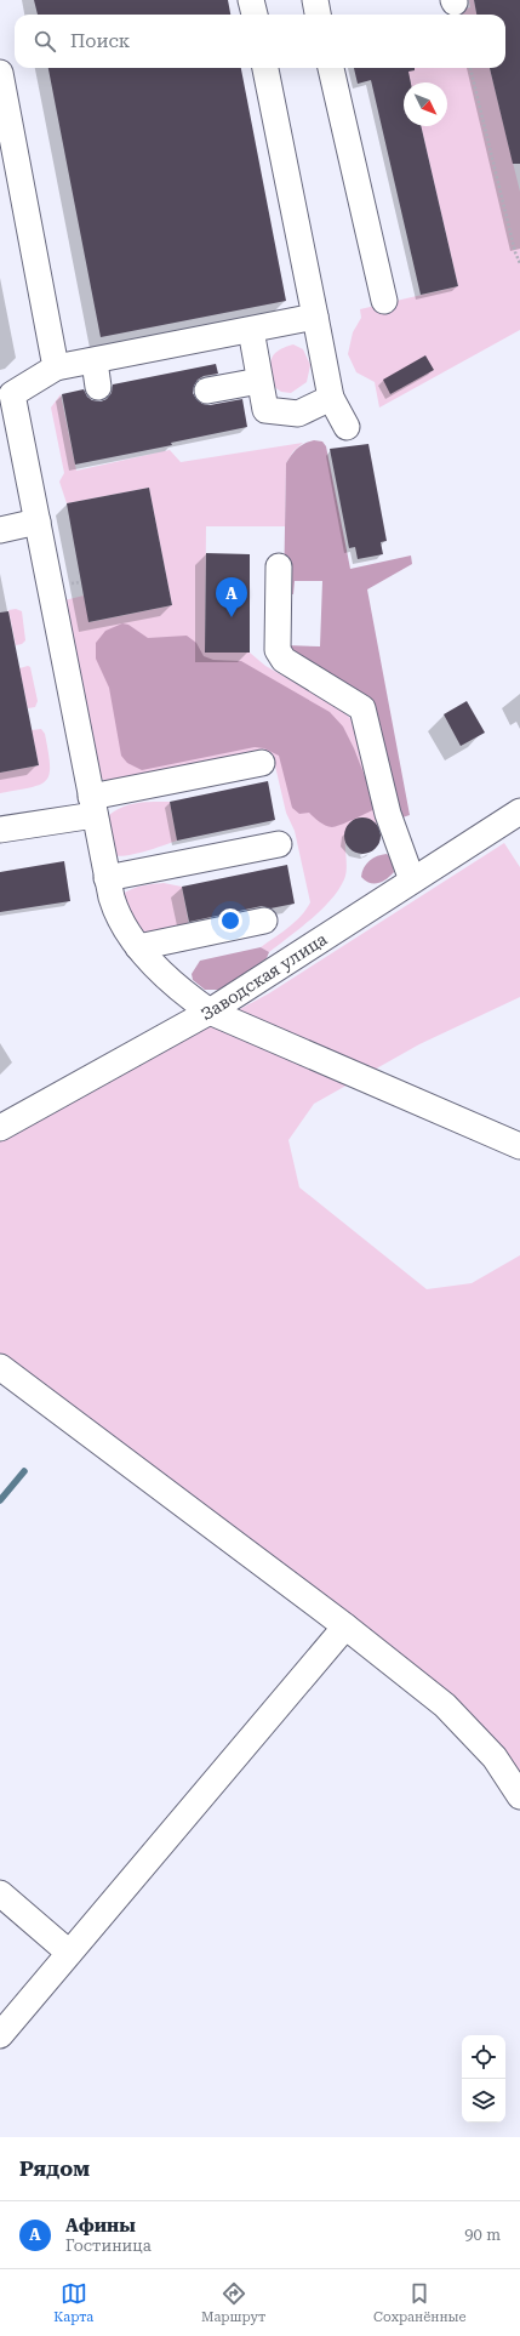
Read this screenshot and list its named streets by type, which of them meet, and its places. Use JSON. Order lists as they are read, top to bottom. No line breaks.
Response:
{"streets":{"street":["Заводская улица"]},"north":"bottom right","page":{"search":"Поиск","pins":"A","heading":"Рядом","list":[{"mark":"A","name":"Афины","note":"Гостиница","value":"90 m"}],"nav":["Карта","Маршрут","Сохранённые"]}}
